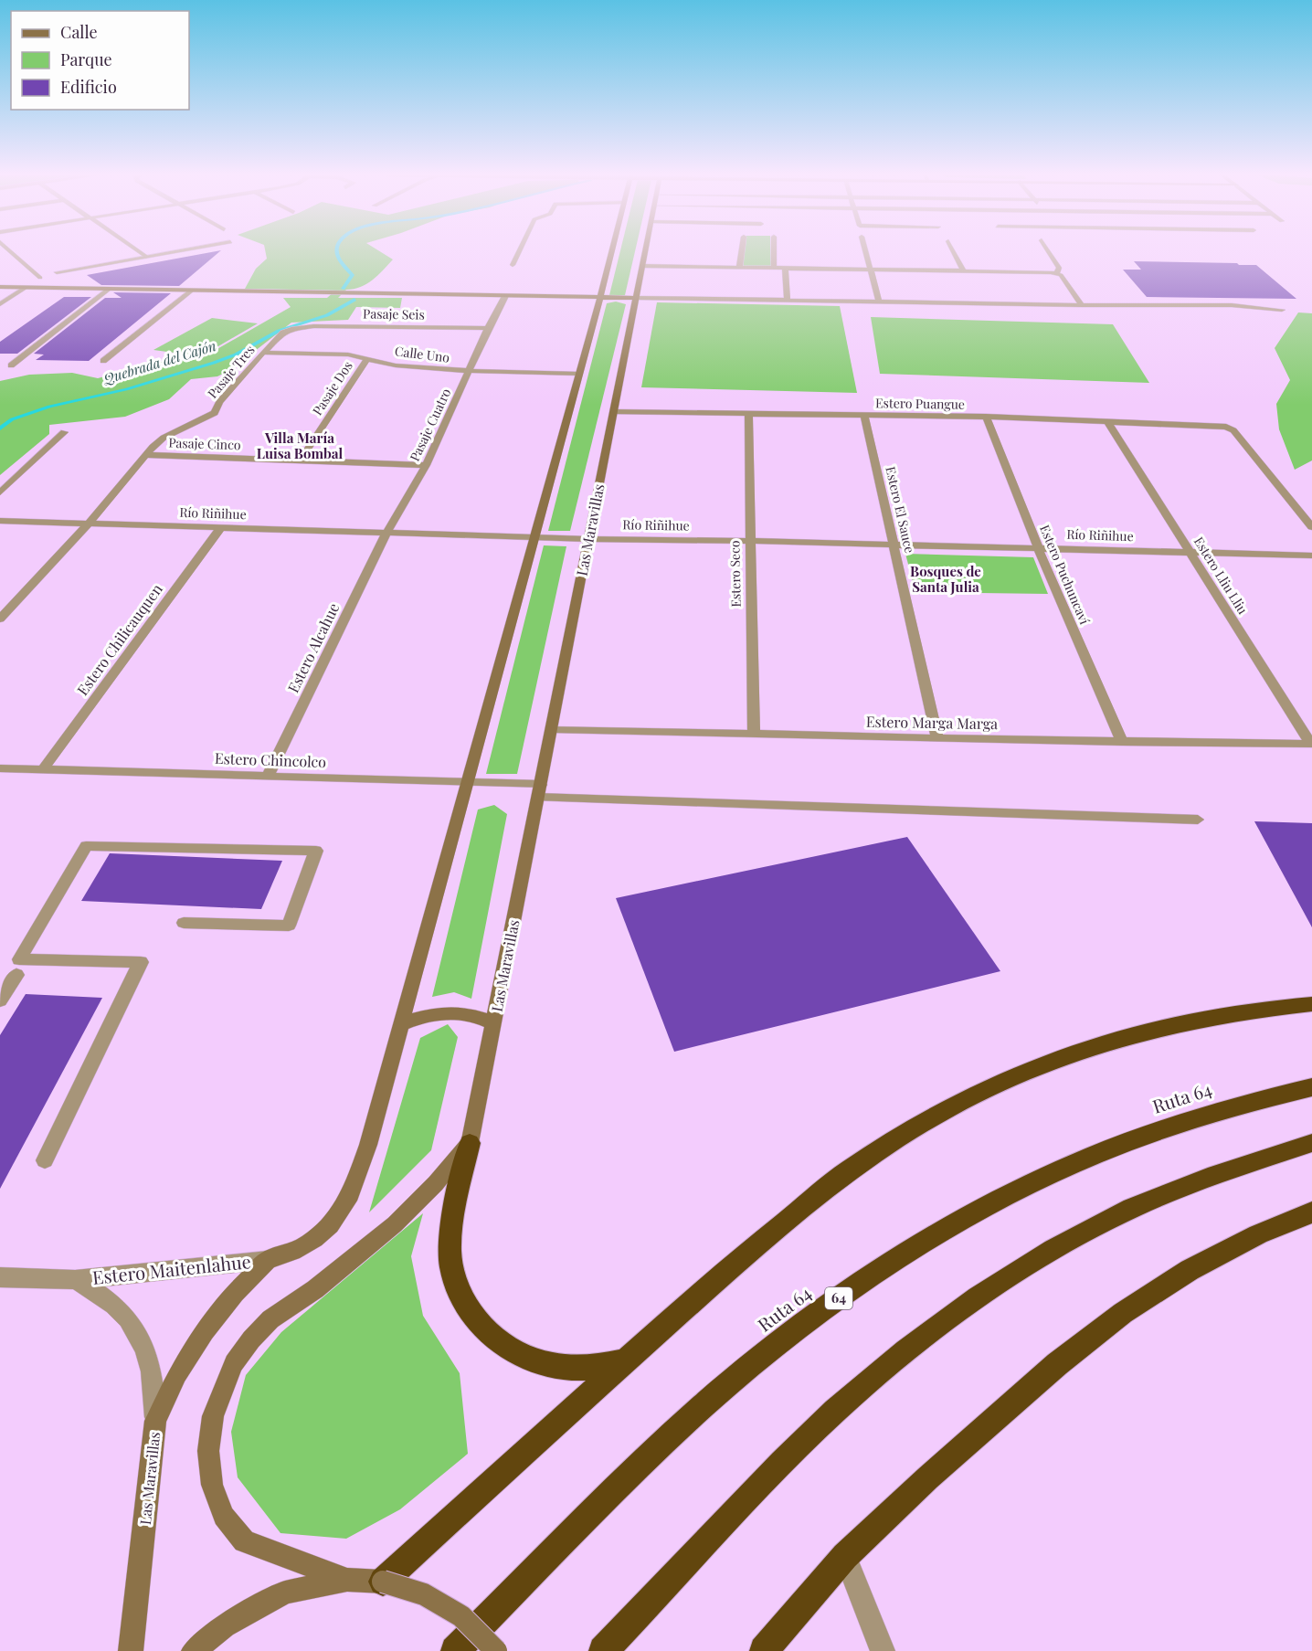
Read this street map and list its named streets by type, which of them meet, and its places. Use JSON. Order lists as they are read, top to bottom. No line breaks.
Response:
{"streets":{"highway":["Ruta 64","64"],"street":["Pasaje Seis","Calle Uno","Pasaje Tres","Pasaje Dos","Estero Puangue","Pasaje Cuatro","Pasaje Cinco","Estero El Sauce","Río Riñihue","Las Maravillas","Estero Seco","Estero Puchuncaví","Estero Lliu Lliu","Estero Chilicauquen","Estero Alcahue","Estero Marga Marga","Estero Chincolco","Estero Maitenlahue"]},"crossings":[["Pasaje Seis","Pasaje Tres"],["Pasaje Seis","Pasaje Cuatro"],["Calle Uno","Pasaje Tres"],["Calle Uno","Pasaje Dos"],["Calle Uno","Pasaje Cuatro"],["Calle Uno","Las Maravillas"],["Pasaje Tres","Pasaje Cinco"],["Pasaje Tres","Río Riñihue"],["Pasaje Dos","Pasaje Cinco"],["Estero Puangue","Estero El Sauce"],["Estero Puangue","Las Maravillas"],["Estero Puangue","Estero Seco"],["Estero Puangue","Estero Puchuncaví"],["Estero Puangue","Estero Lliu Lliu"],["Pasaje Cuatro","Pasaje Cinco"],["Pasaje Cuatro","Río Riñihue"],["Pasaje Cuatro","Estero Alcahue"],["Estero El Sauce","Río Riñihue"],["Estero El Sauce","Estero Marga Marga"],["Río Riñihue","Las Maravillas"],["Río Riñihue","Estero Seco"],["Río Riñihue","Estero Puchuncaví"],["Río Riñihue","Estero Lliu Lliu"],["Río Riñihue","Estero Chilicauquen"],["Río Riñihue","Estero Alcahue"],["Las Maravillas","Estero Marga Marga"],["Las Maravillas","Estero Chincolco"],["Las Maravillas","Estero Maitenlahue"],["Estero Seco","Estero Marga Marga"],["Estero Puchuncaví","Estero Marga Marga"],["Estero Lliu Lliu","Estero Marga Marga"],["Estero Chilicauquen","Estero Chincolco"],["Estero Alcahue","Estero Chincolco"]],"districts":["Villa María Luisa Bombal","Bosques de Santa Julia"],"water":["Quebrada del Cajón"],"legend":["Calle","Parque","Edificio"]}
